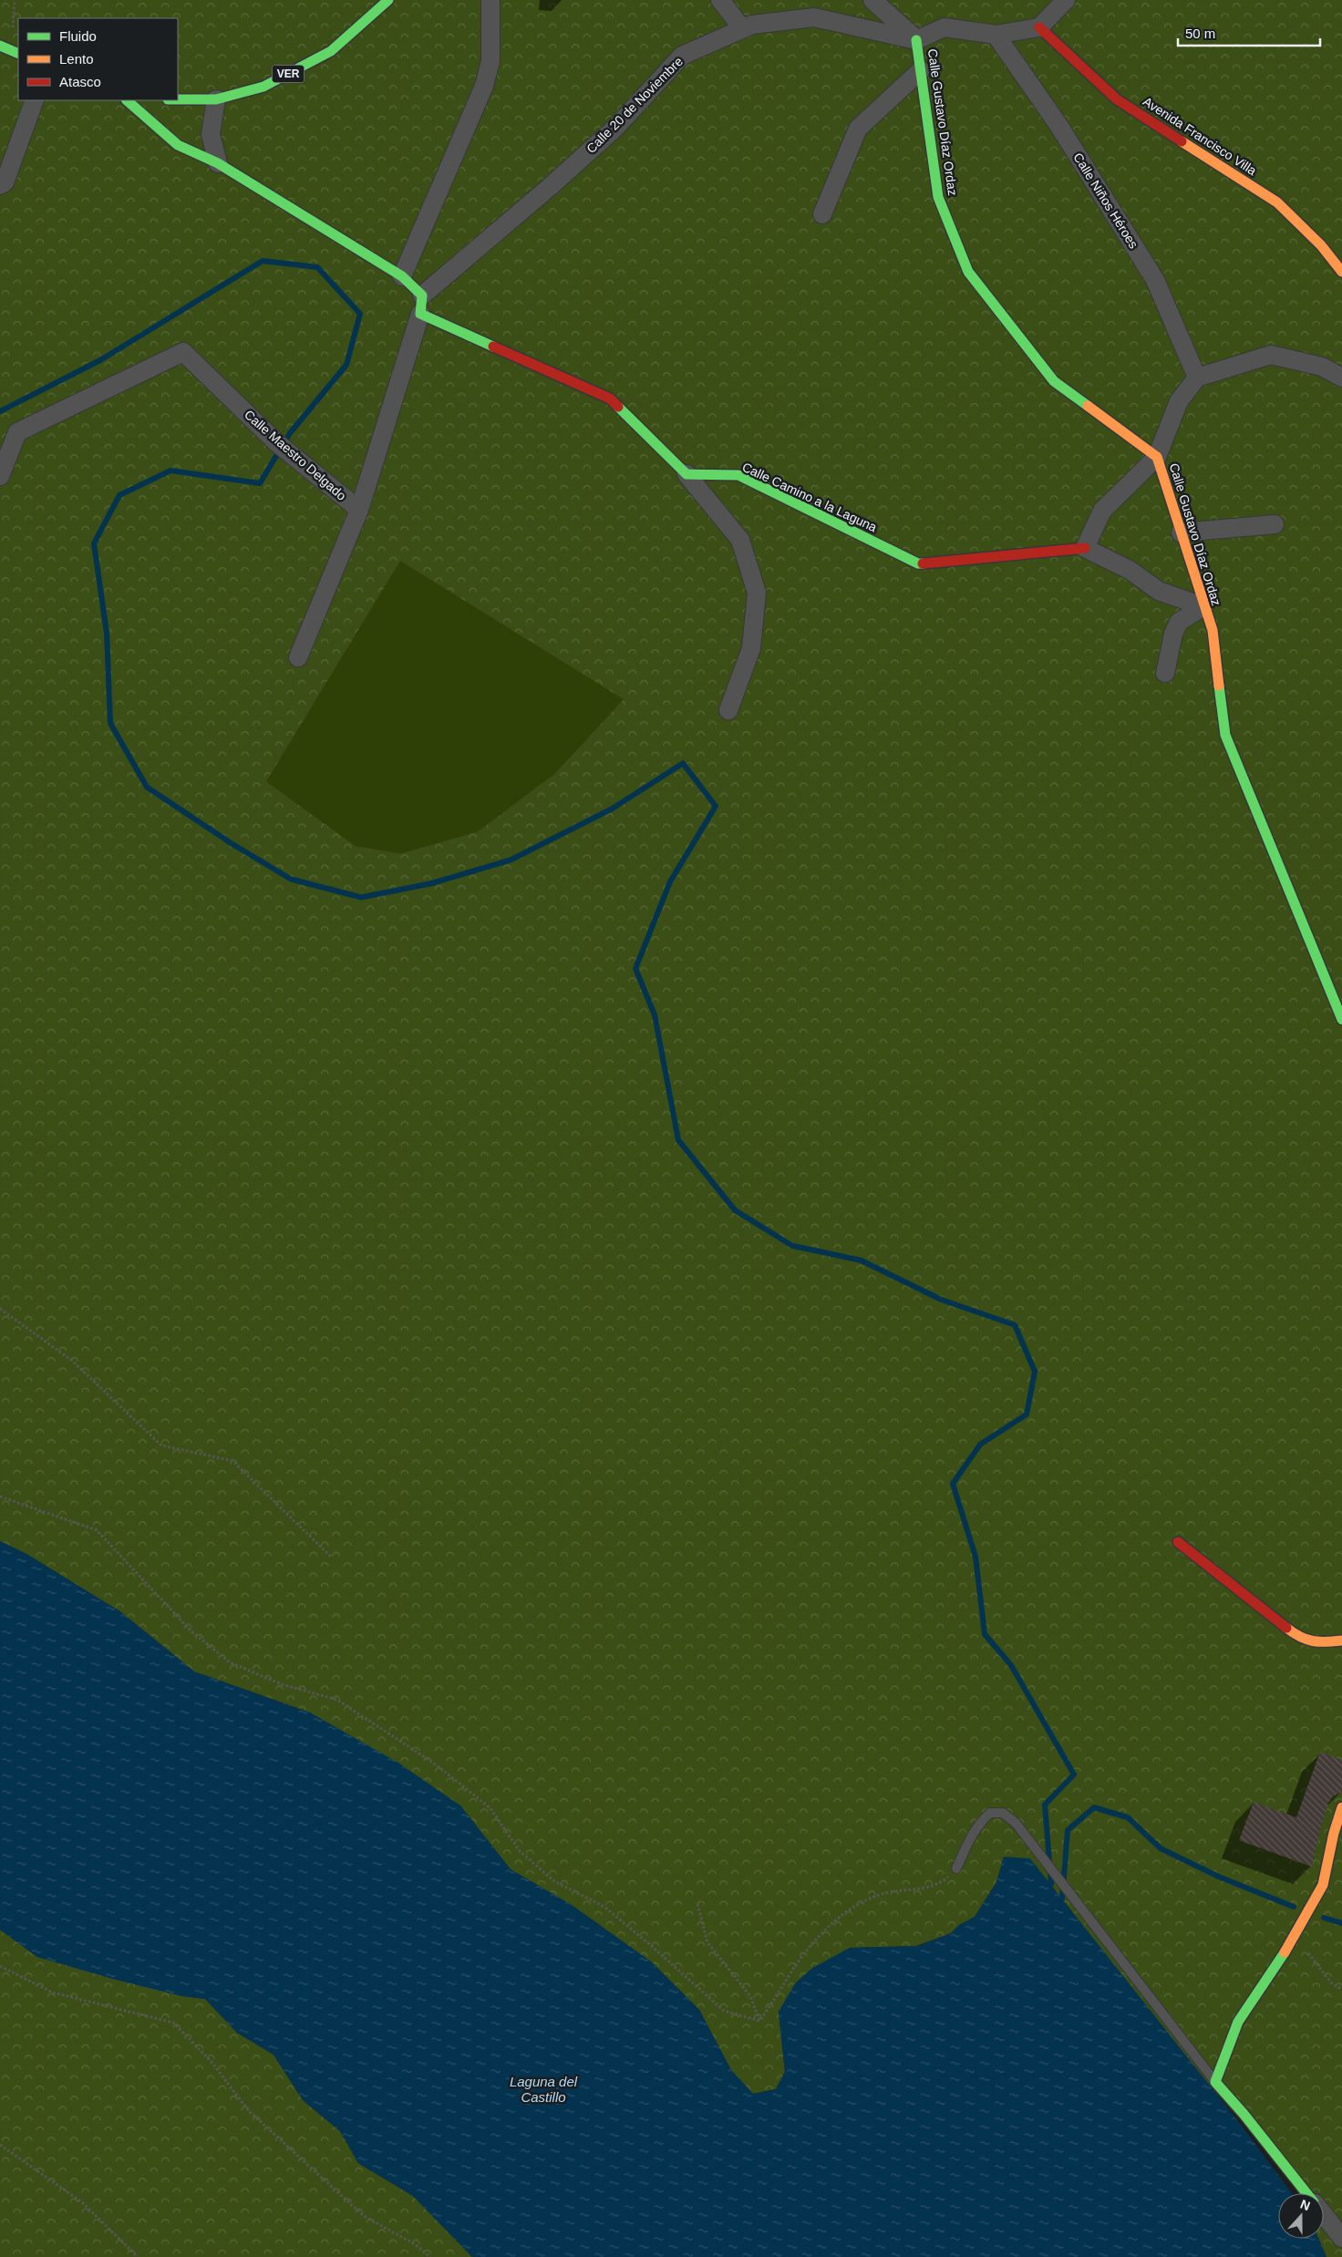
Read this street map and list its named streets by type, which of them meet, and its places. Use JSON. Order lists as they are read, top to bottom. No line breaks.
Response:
{"streets":{"street":["VER","Calle 20 de Noviembre","Calle Gustavo Díaz Ordaz","Avenida Francisco Villa","Calle Niños Héroes","Calle Maestro Delgado","Calle Camino a la Laguna"]},"crossings":[["Calle 20 de Noviembre","Calle Gustavo Díaz Ordaz"],["Calle 20 de Noviembre","Calle Maestro Delgado"]],"water":["Laguna del Castillo"],"legend":["Fluido","Lento","Atasco"],"scale_bar":"50 m","north":"top"}
